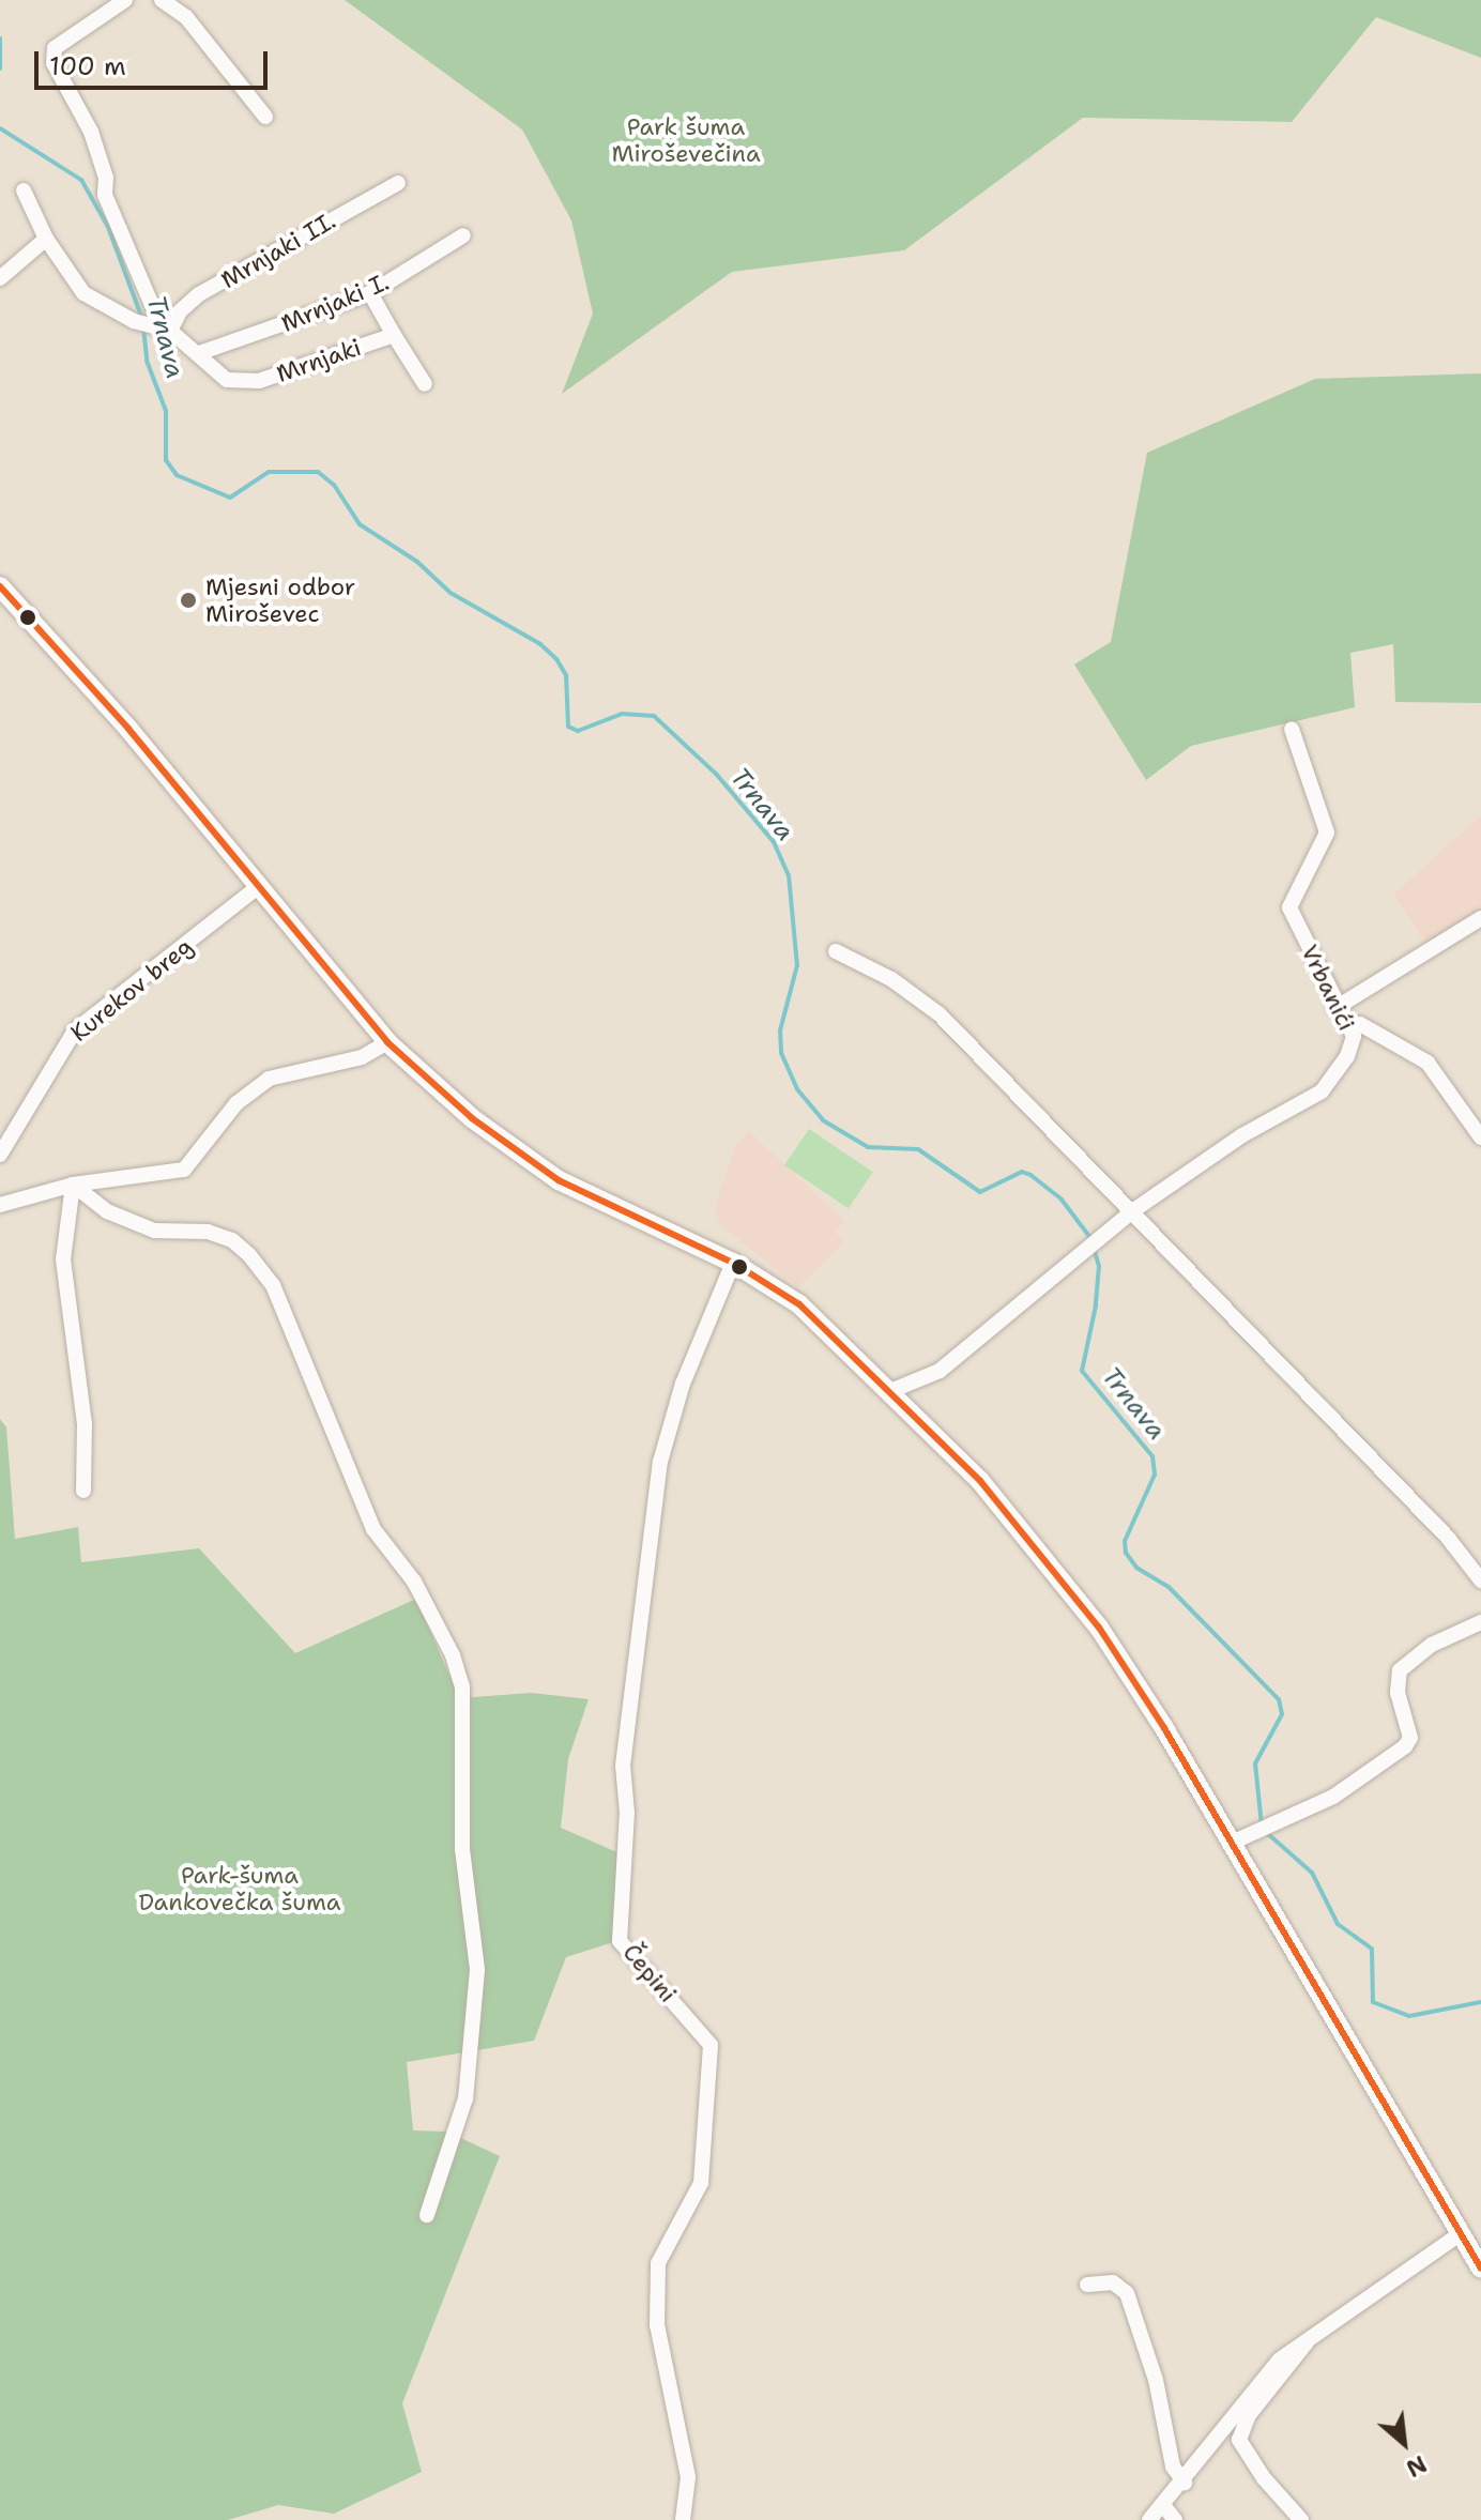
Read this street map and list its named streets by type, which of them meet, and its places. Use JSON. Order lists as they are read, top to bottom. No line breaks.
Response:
{"streets":{"street":["Mrnjaki II.","Mrnjaki I.","Mrnjaki","Vrbanići","Kurekov breg","Čepini"]},"crossings":[["Mrnjaki II.","Mrnjaki"],["Mrnjaki I.","Mrnjaki"]],"water":["Trnava"],"parks":["Park šuma Miroševečina","Park-šuma Dankovečka šuma"],"places":["Mjesni odbor Miroševec"],"scale_bar":"100 m","north":"bottom right"}
